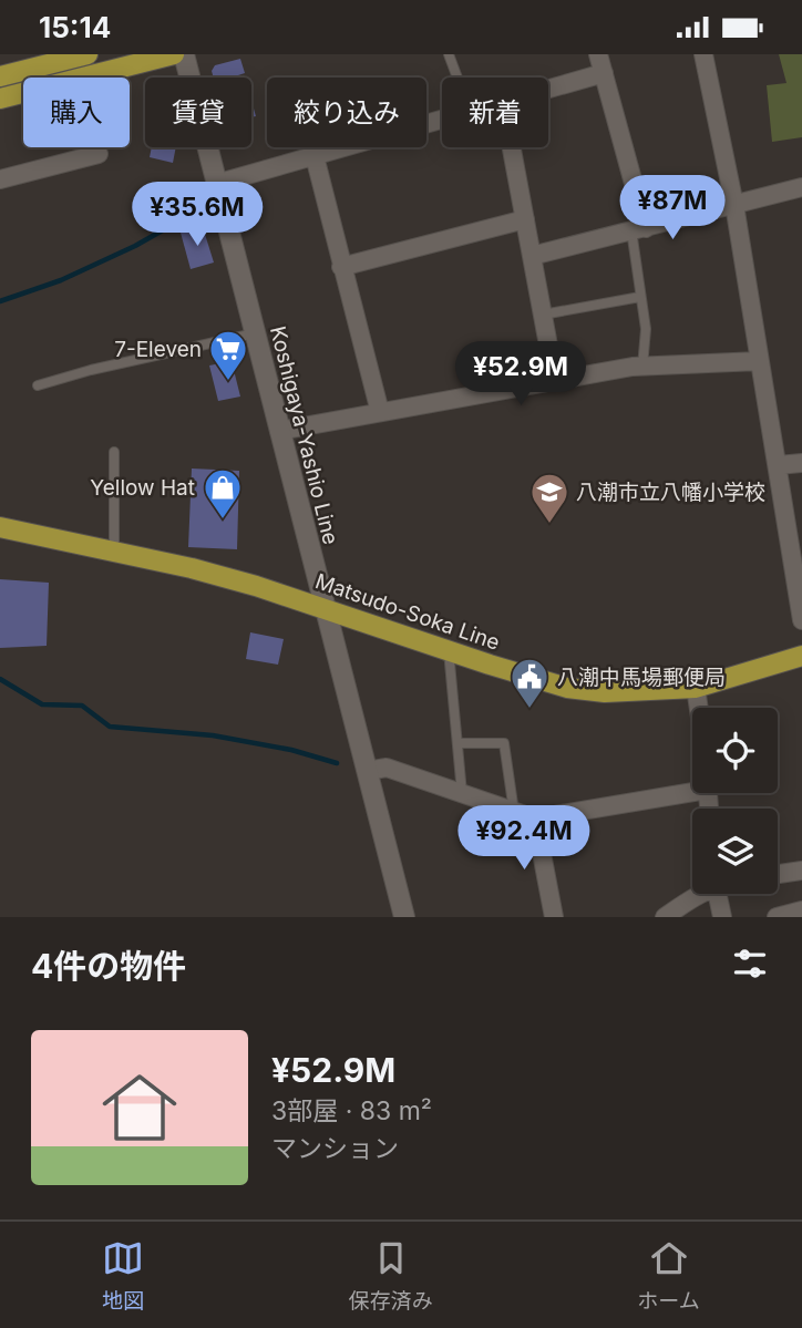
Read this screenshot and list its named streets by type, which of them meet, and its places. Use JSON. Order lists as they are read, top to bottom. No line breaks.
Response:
{"streets":{"main road":["Koshigaya-Yashio Line","Matsudo-Soka Line"]},"crossings":[["Koshigaya-Yashio Line","Matsudo-Soka Line"]],"places":{"supermarket":["7-Eleven"],"shop":["Yellow Hat"],"school or university":["八潮市立八幡小学校"],"public building":["八潮中馬場郵便局"]},"page":{"status":"15:14","chip":["購入","賃貸","絞り込み","新着"],"price":["¥87M","¥35.6M","¥52.9M","¥92.4M"],"heading":"4件の物件","list":[{"name":"¥52.9M","note":"3部屋 · 83 m² · マンション"}],"tabs":["地図","保存済み","ホーム"]}}
